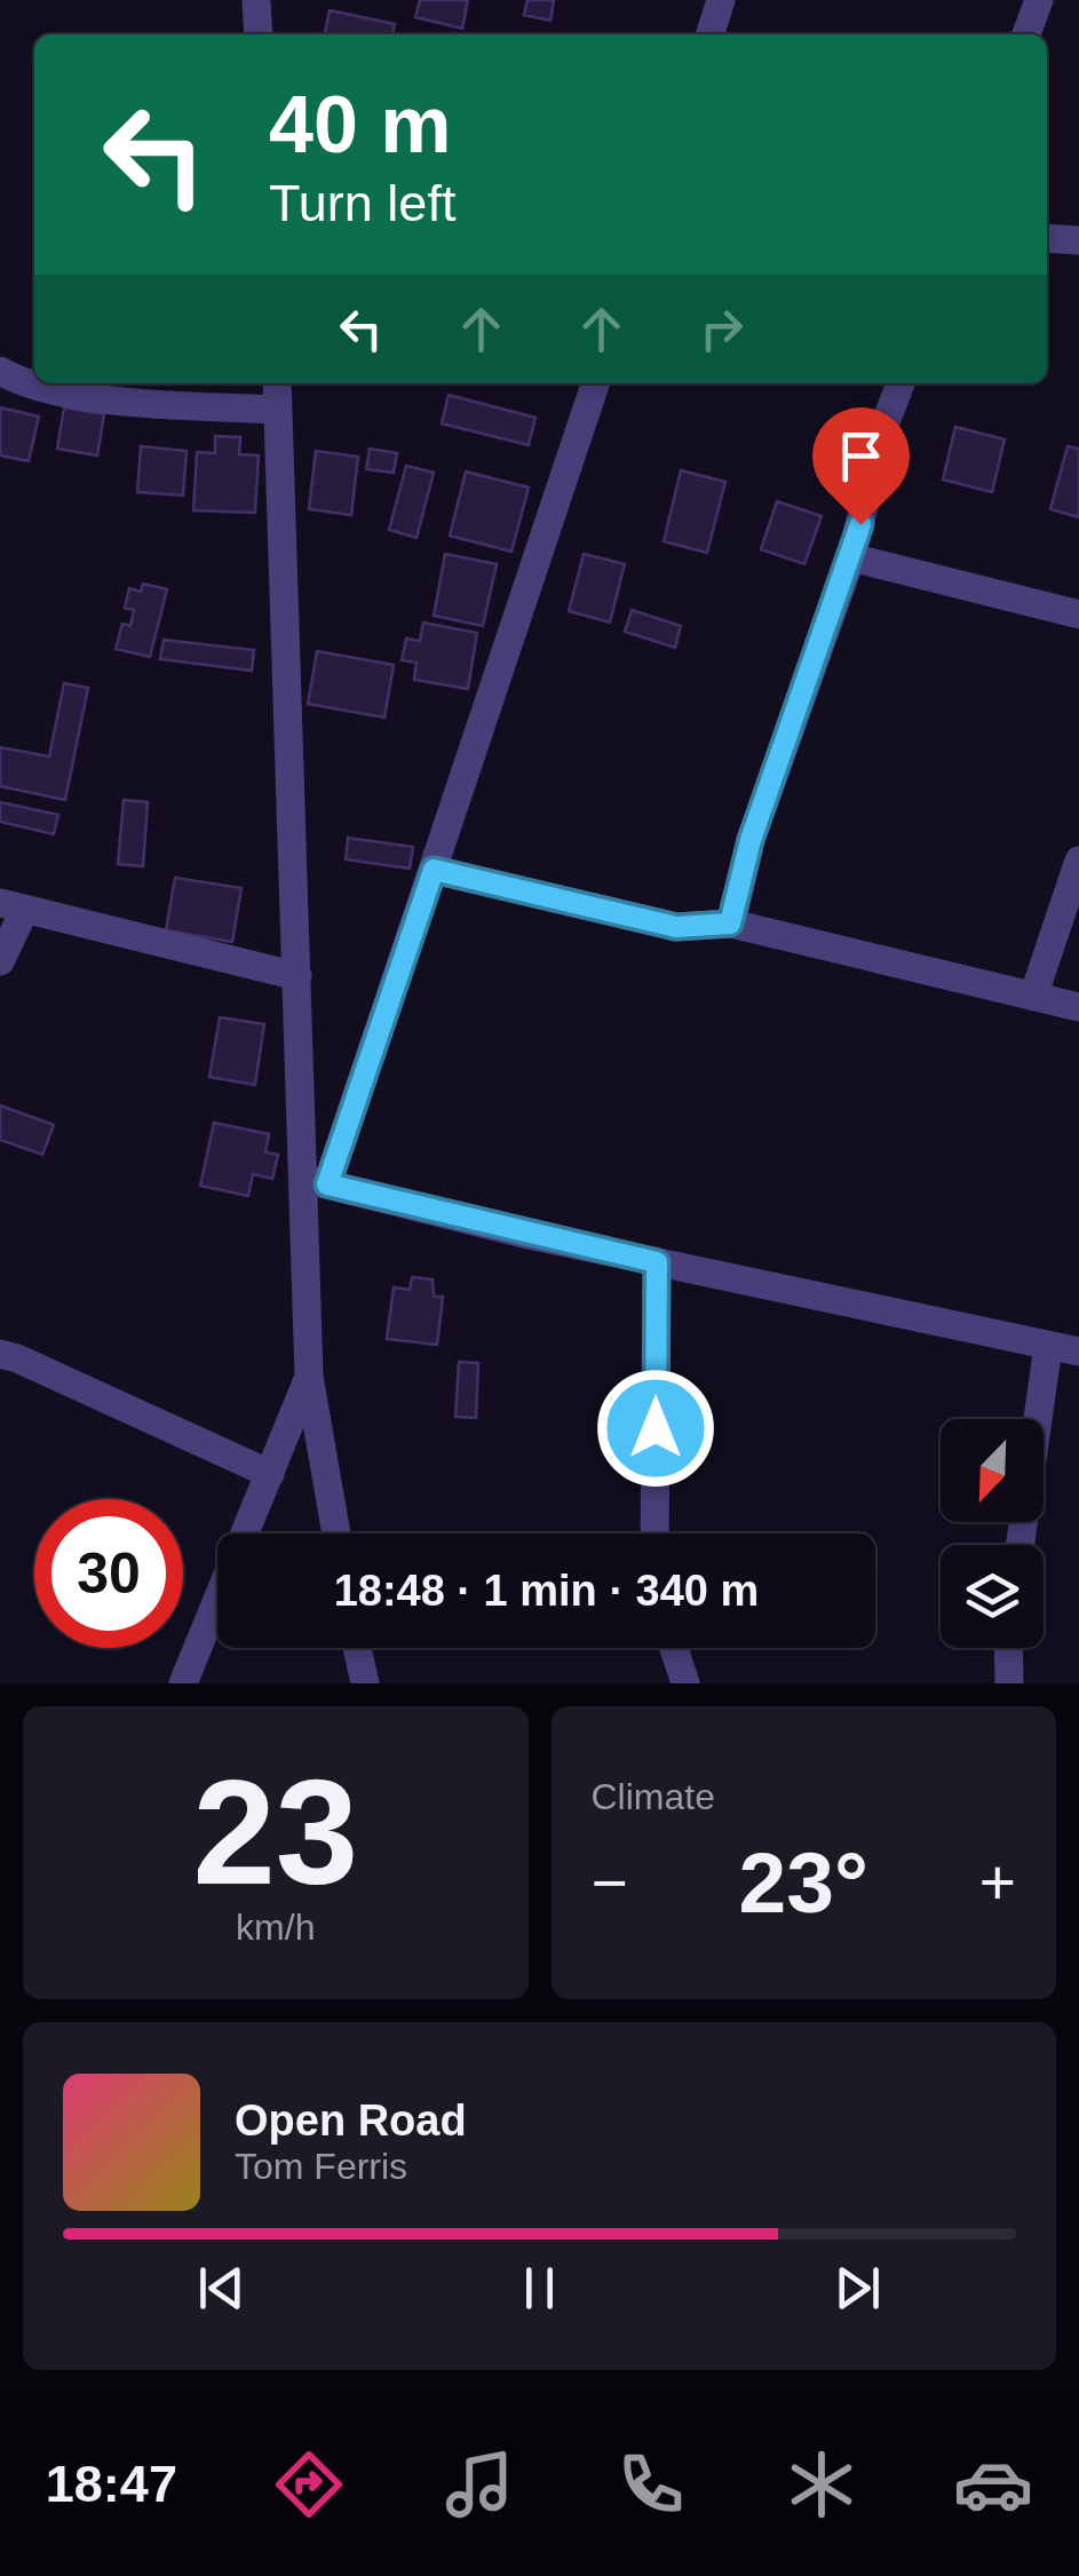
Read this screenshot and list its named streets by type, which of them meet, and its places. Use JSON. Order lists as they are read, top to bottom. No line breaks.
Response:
{"north":"bottom left","page":{"turn":["40 m","Turn left"],"limit":"30","trip":"18:48 · 1 min · 340 m","tile":[["23","km/h"],"Climate"],"heat":["−","23°","+"],"song":["Open Road","Tom Ferris"],"tabs":"18:47"}}
